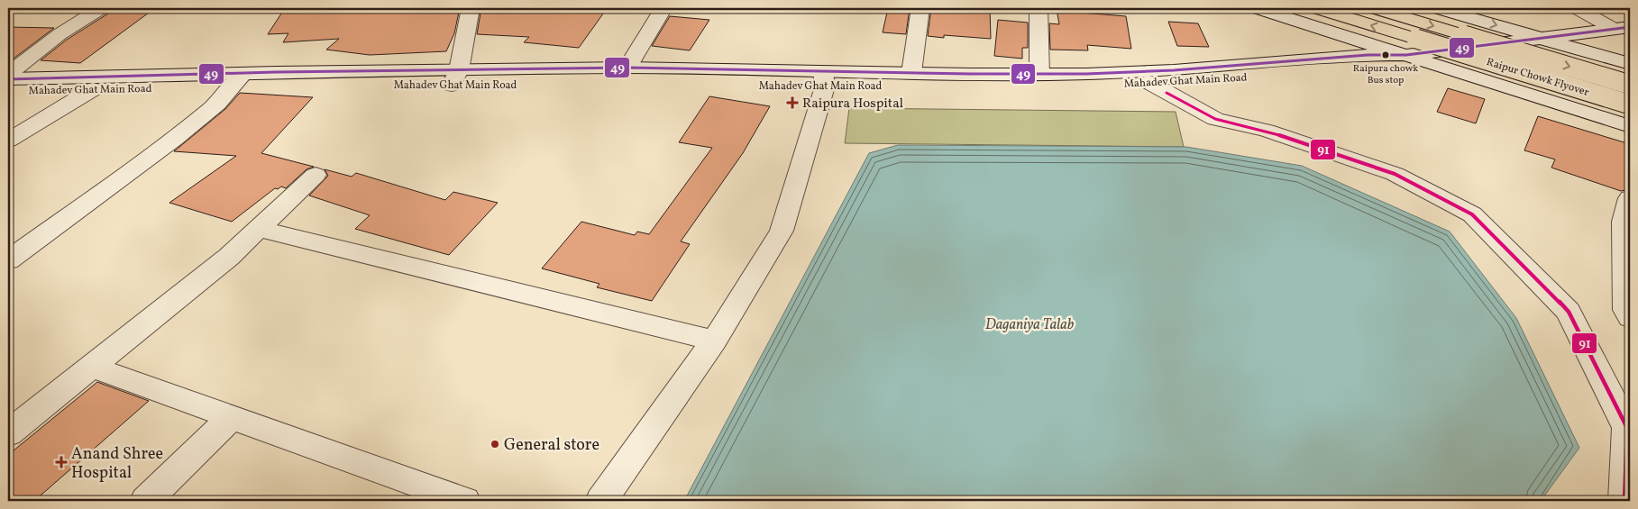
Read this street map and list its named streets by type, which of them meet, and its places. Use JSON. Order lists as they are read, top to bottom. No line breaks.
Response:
{"streets":{"highway":["Raipur Chowk Flyover"],"street":["Mahadev Ghat Main Road"]},"water":["Daganiya Talab"],"places":{"other":["Raipura chowk Bus stop","General store"],"health":["Raipura Hospital","Anand Shree Hospital"]},"lines":["transit line 49","transit line 91"]}
